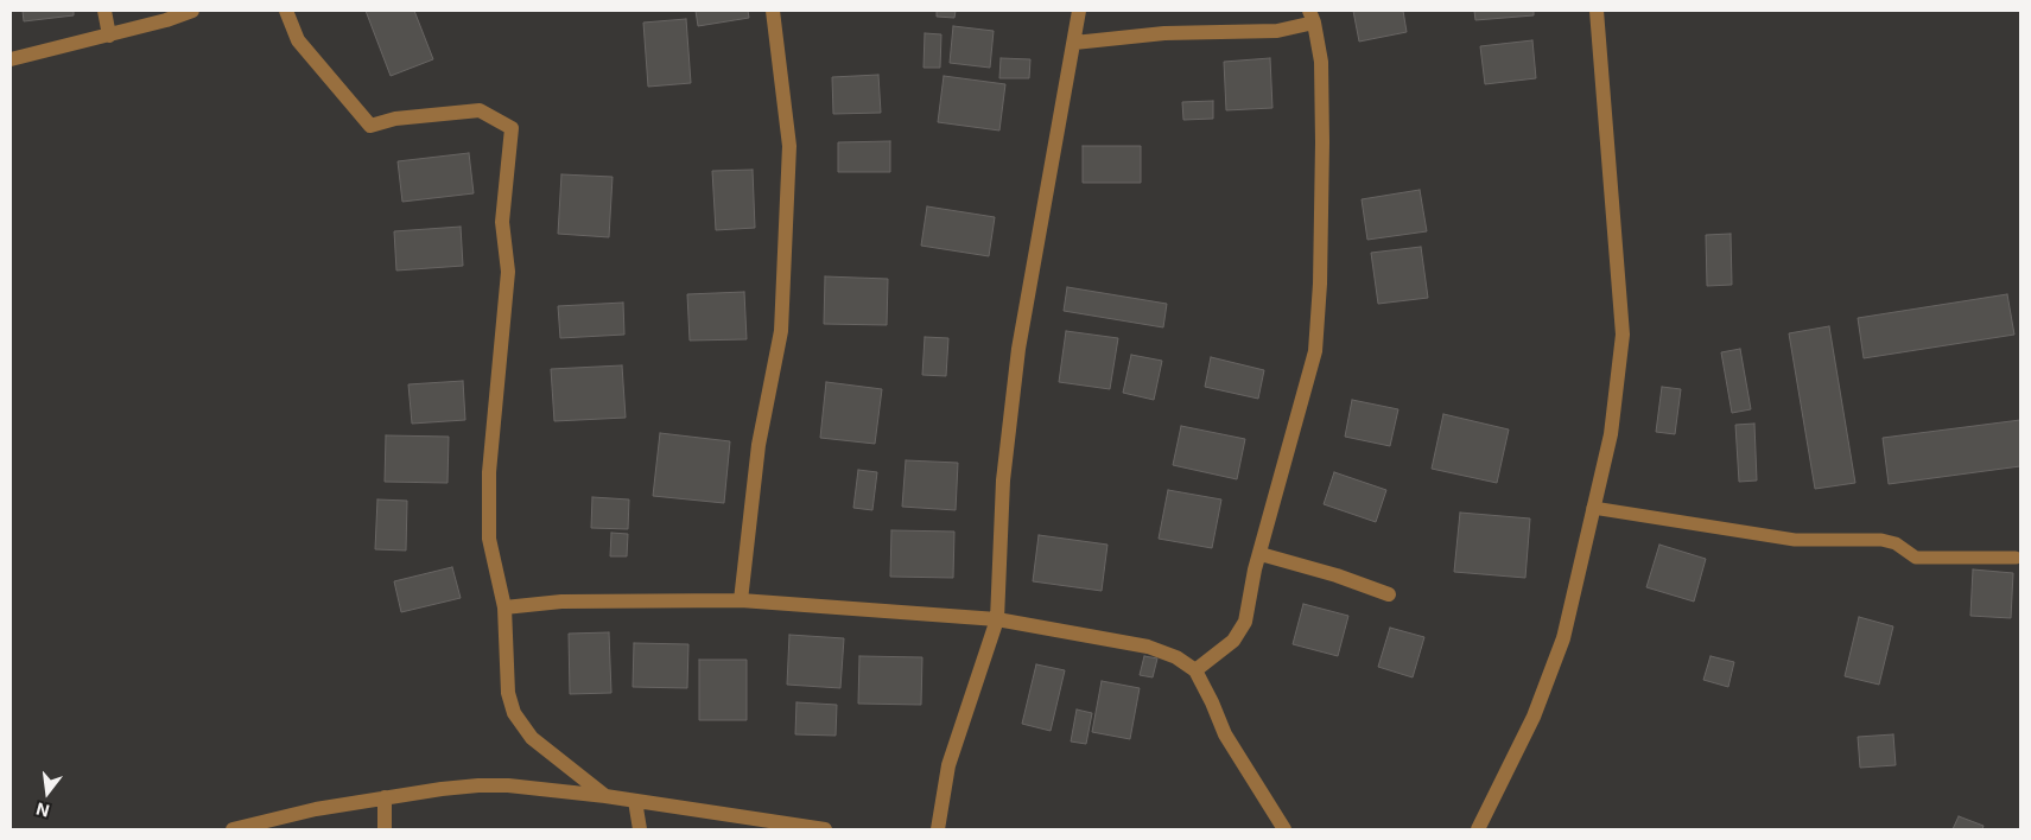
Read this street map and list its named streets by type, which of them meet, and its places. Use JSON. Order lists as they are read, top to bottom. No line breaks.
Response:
{"north":"bottom"}
